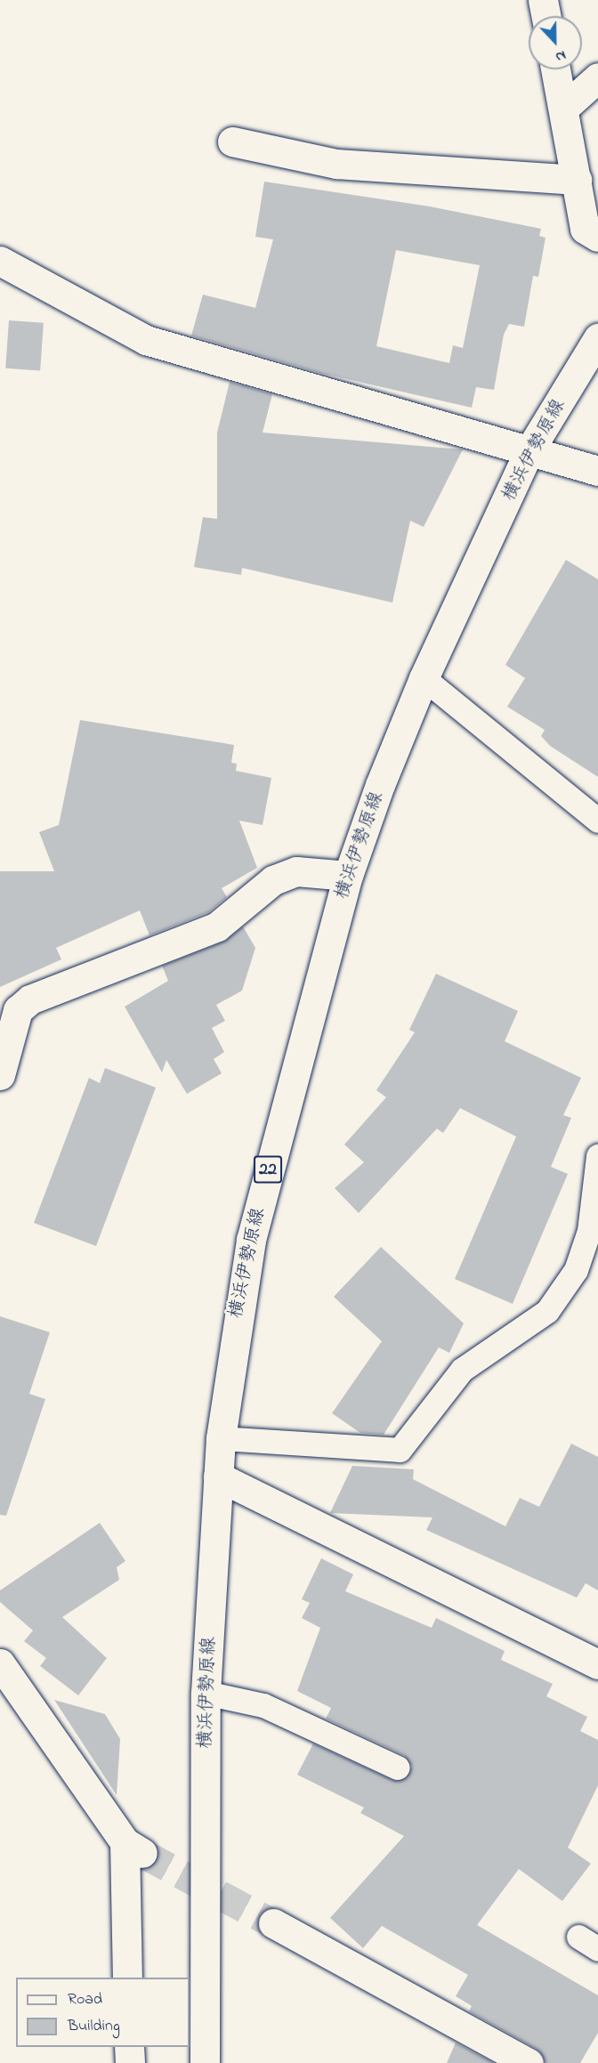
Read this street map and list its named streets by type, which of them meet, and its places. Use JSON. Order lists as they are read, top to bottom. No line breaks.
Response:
{"streets":{"street":["横浜伊勢原線","22"]},"legend":["Road","Building"],"north":"bottom"}
